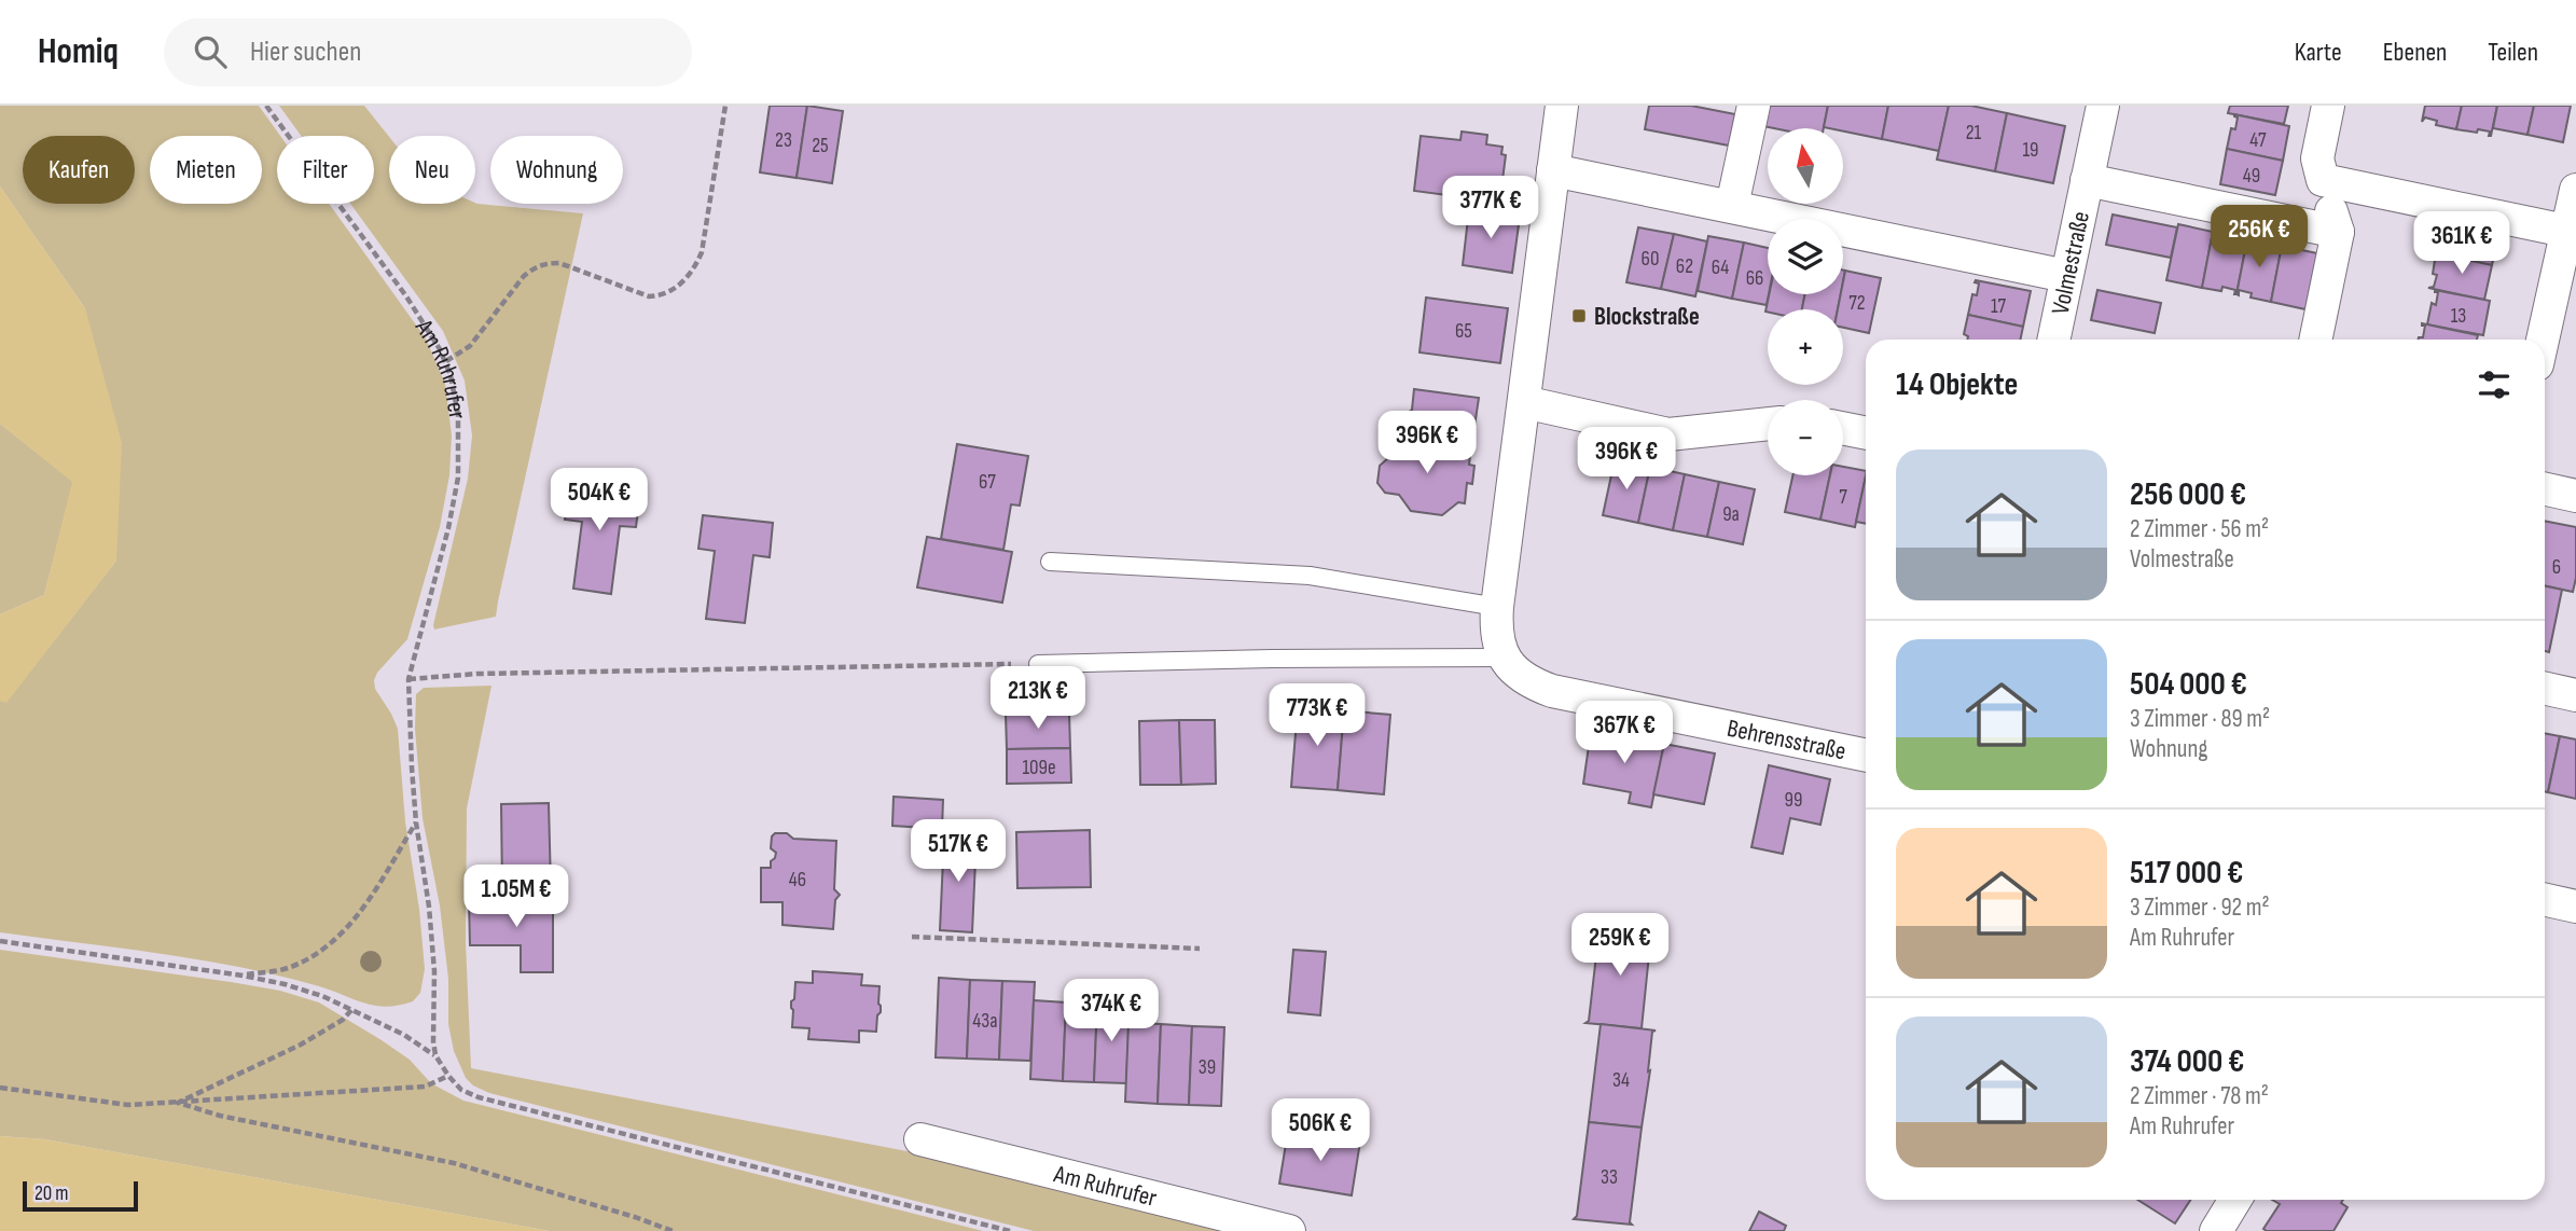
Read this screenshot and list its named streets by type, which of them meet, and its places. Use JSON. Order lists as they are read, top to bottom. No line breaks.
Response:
{"streets":{"street":["Volmestraße","Am Ruhrufer","Behrensstraße"]},"places":{"transit":["Blockstraße"]},"house_numbers":["21","23","47","25","19","49","60","62","64","66","72","17","13","65","67","7","9a","6","109e","99","46","43a","39","34","33"],"scale_bar":"20 m","north":"top","page":{"header":"Homiq","search":"Hier suchen","nav":["Karte","Ebenen","Teilen"],"map_buttons":["+","−"],"chip":["Kaufen","Mieten","Filter","Neu","Wohnung"],"price":["377K €","256K €","361K €","396K €","396K €","504K €","213K €","773K €","367K €","517K €","1.05M €","259K €","374K €","506K €"],"heading":"14 Objekte","list":[{"name":"256 000 €","note":"2 Zimmer · 56 m² · Volmestraße"},{"name":"504 000 €","note":"3 Zimmer · 89 m² · Wohnung"},{"name":"517 000 €","note":"3 Zimmer · 92 m² · Am Ruhrufer"},{"name":"374 000 €","note":"2 Zimmer · 78 m² · Am Ruhrufer"}],"scale":"20 m"}}
